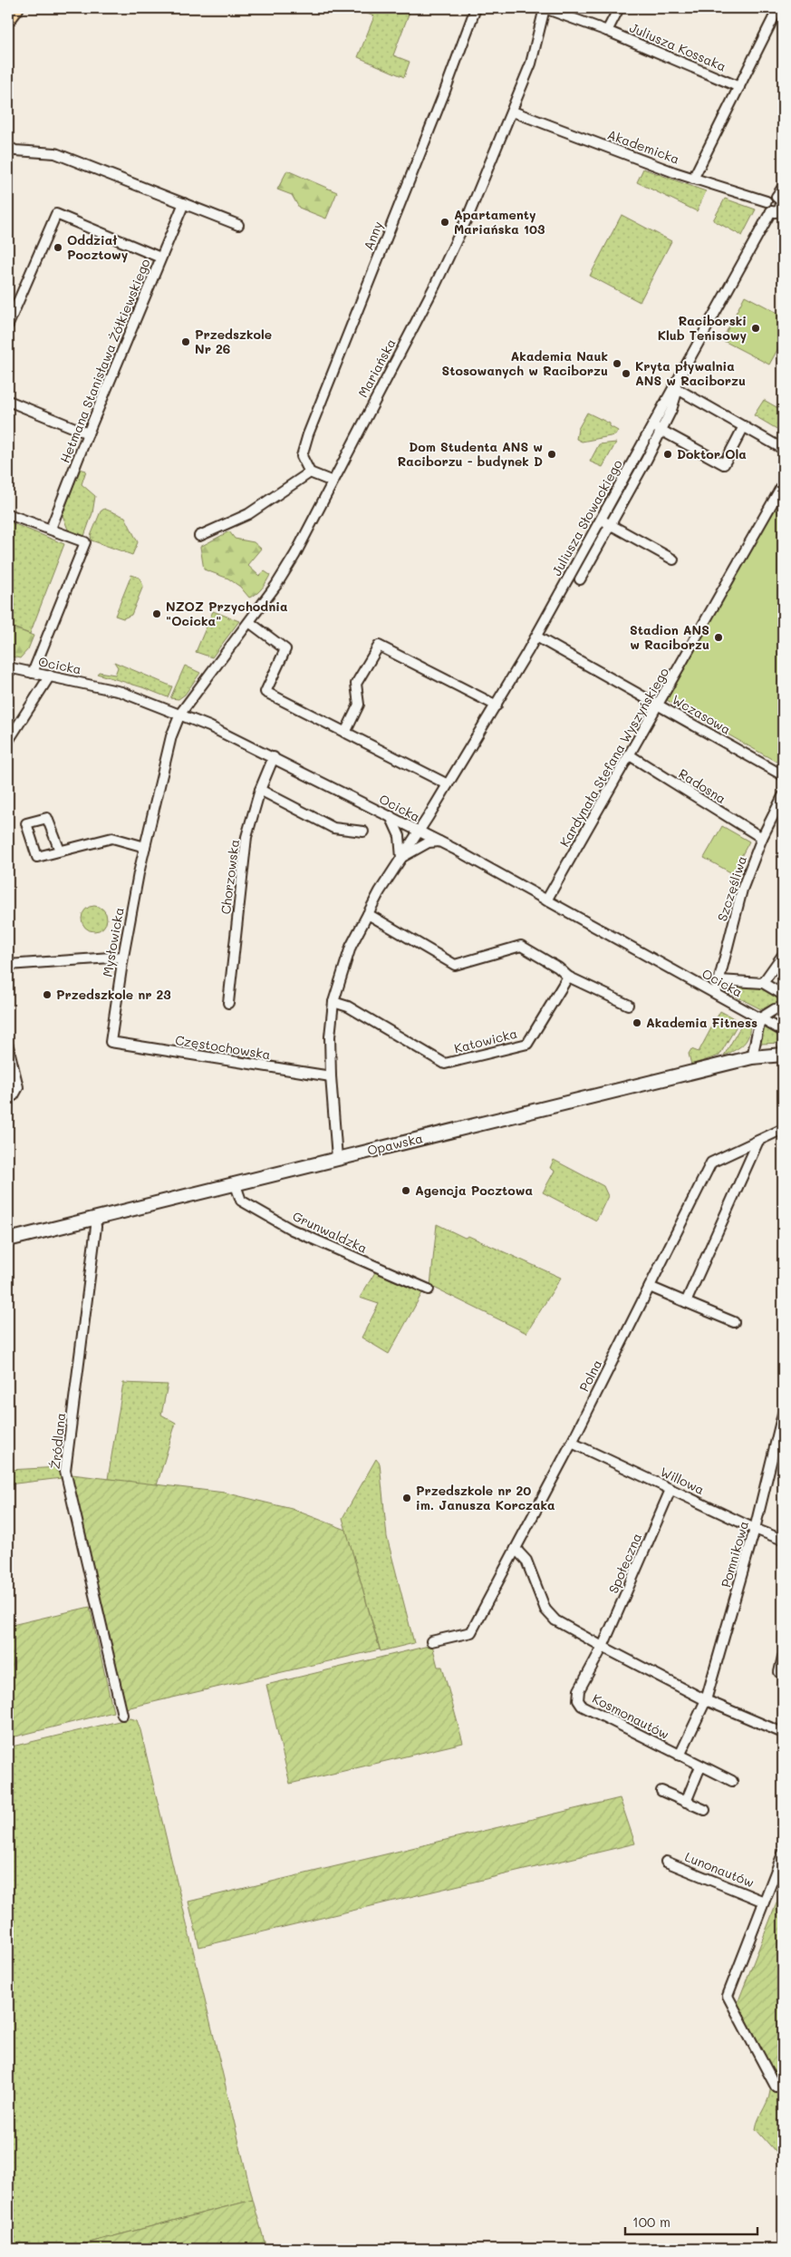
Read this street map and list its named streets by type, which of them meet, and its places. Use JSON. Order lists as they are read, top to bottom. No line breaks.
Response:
{"streets":{"main road":["Opawska"],"street":["Juliusza Kossaka","Akademicka","Anny","Hetmana Stanisława Żółkiewskiego","Mariańska","Juliusza Słowackiego","Ocicka","Wczasowa","Kardynała Stefana Wyszyńskiego","Radosna","Chorzowska","Szczęśliwa","Mysłowicka","Katowicka","Częstochowska","Grunwaldzka","Polna","Źródlana","Willowa","Pomnikowa","Społeczna","Kosmonautów","Lunonautów"]},"crossings":[["Juliusza Kossaka","Mariańska"],["Akademicka","Mariańska"],["Akademicka","Juliusza Słowackiego"],["Mariańska","Ocicka"],["Mariańska","Mysłowicka"],["Juliusza Słowackiego","Ocicka"],["Juliusza Słowackiego","Wczasowa"],["Ocicka","Kardynała Stefana Wyszyńskiego"],["Ocicka","Chorzowska"],["Ocicka","Szczęśliwa"],["Ocicka","Mysłowicka"],["Wczasowa","Kardynała Stefana Wyszyńskiego"],["Kardynała Stefana Wyszyńskiego","Radosna"],["Radosna","Szczęśliwa"],["Mysłowicka","Częstochowska"],["Opawska","Grunwaldzka"],["Opawska","Źródlana"],["Polna","Willowa"],["Willowa","Pomnikowa"],["Willowa","Społeczna"],["Pomnikowa","Kosmonautów"],["Społeczna","Kosmonautów"]],"places":["Apartamenty Mariańska 103","Oddział Pocztowy","Raciborski Klub Tenisowy","Przedszkole Nr 26","Akademia Nauk Stosowanych w Raciborzu","Kryta pływalnia ANS w Raciborzu","Dom Studenta ANS w Raciborzu - budynek D","Doktor Ola","NZOZ Przychodnia \"Ocicka\"","Stadion ANS w Raciborzu","Przedszkole nr 23","Akademia Fitness","Agencja Pocztowa","Przedszkole nr 20 im. Janusza Korczaka"],"scale_bar":"100 m"}
